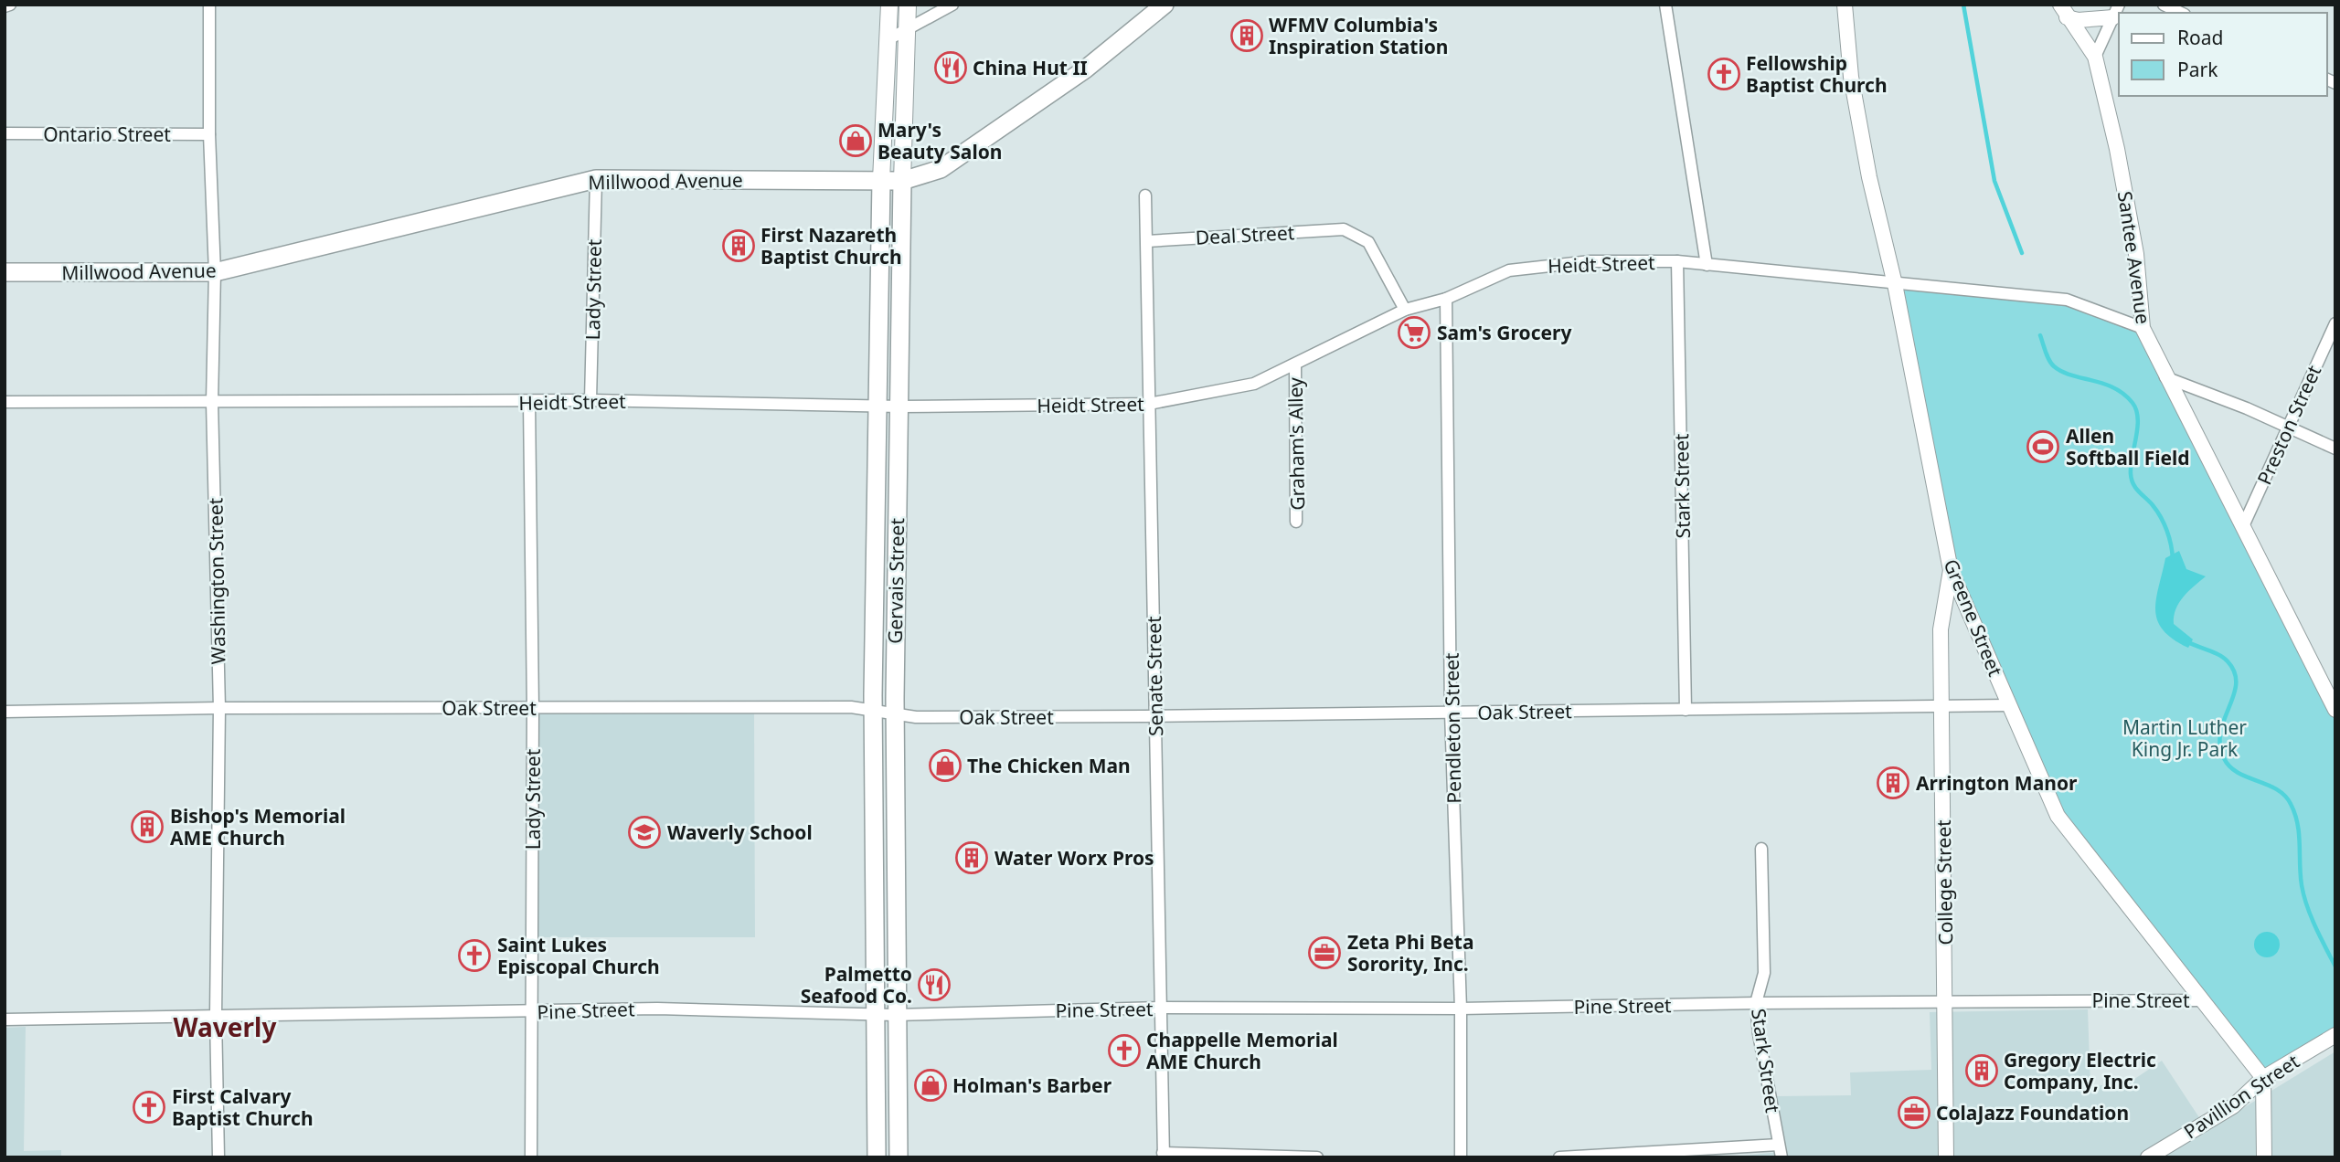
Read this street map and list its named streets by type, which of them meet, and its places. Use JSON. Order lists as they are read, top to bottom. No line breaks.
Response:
{"streets":{"main road":["Millwood Avenue","Gervais Street"],"street":["Ontario Street","Deal Street","Santee Avenue","Heidt Street","Lady Street","Preston Street","Graham's Alley","Stark Street","Washington Street","Greene Street","Senate Street","Oak Street","Pendleton Street","College Street","Pine Street","Pavillion Street"]},"crossings":[["Ontario Street","Washington Street"],["Millwood Avenue","Lady Street"],["Millwood Avenue","Washington Street"],["Millwood Avenue","Gervais Street"],["Deal Street","Heidt Street"],["Deal Street","Senate Street"],["Santee Avenue","Heidt Street"],["Santee Avenue","Preston Street"],["Heidt Street","Lady Street"],["Heidt Street","Graham's Alley"],["Heidt Street","Stark Street"],["Heidt Street","Washington Street"],["Heidt Street","Gervais Street"],["Heidt Street","Greene Street"],["Heidt Street","Senate Street"],["Heidt Street","Pendleton Street"],["Lady Street","Oak Street"],["Lady Street","Pine Street"],["Stark Street","Oak Street"],["Stark Street","Pine Street"],["Washington Street","Oak Street"],["Washington Street","Pine Street"],["Gervais Street","Oak Street"],["Gervais Street","Pine Street"],["Greene Street","Oak Street"],["Greene Street","College Street"],["Greene Street","Pine Street"],["Greene Street","Pavillion Street"],["Senate Street","Oak Street"],["Senate Street","Pine Street"],["Oak Street","Pendleton Street"],["Oak Street","College Street"],["Pendleton Street","Pine Street"],["College Street","Pine Street"]],"districts":["Waverly"],"parks":["Martin Luther King Jr. Park"],"places":{"building":["WFMV Columbia's Inspiration Station","First Nazareth Baptist Church","Arrington Manor","Bishop's Memorial AME Church","Water Worx Pros","Gregory Electric Company, Inc."],"restaurant":["China Hut II","Palmetto Seafood Co."],"church":["Fellowship Baptist Church","Saint Lukes Episcopal Church","Chappelle Memorial AME Church","First Calvary Baptist Church"],"shop":["Mary's Beauty Salon","The Chicken Man","Holman's Barber"],"supermarket":["Sam's Grocery"],"sports":["Allen Softball Field"],"school or university":["Waverly School"],"office":["Zeta Phi Beta Sorority, Inc.","ColaJazz Foundation"]},"legend":["Road","Park"]}
